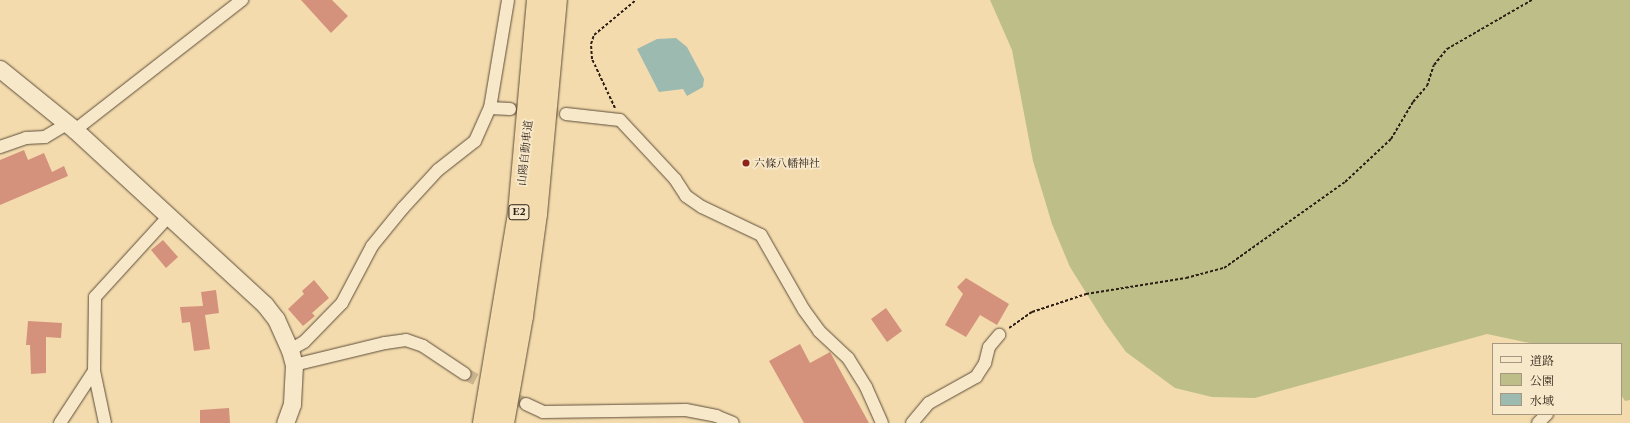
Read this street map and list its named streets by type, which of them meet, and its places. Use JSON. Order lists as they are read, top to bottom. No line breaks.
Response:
{"streets":{"highway":["山陽自動車道","E2"]},"places":["六條八幡神社"],"legend":["道路","公園","水域"]}
